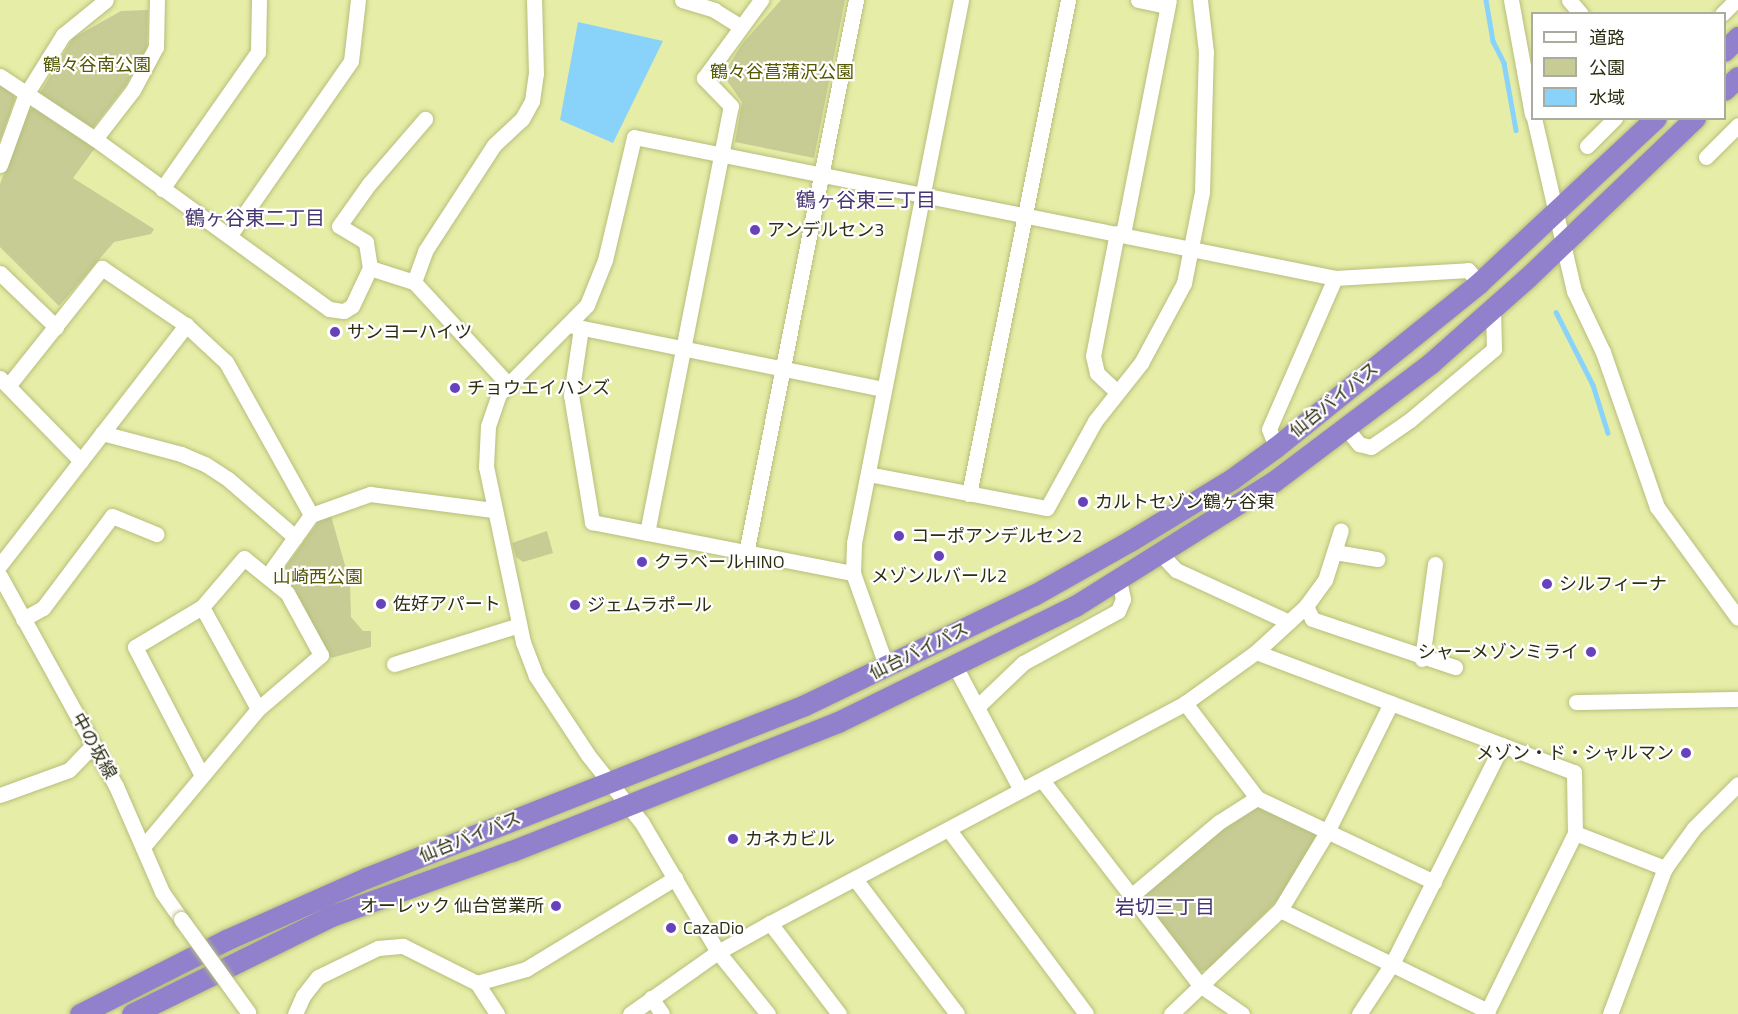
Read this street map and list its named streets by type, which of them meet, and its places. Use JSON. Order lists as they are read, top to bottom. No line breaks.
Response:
{"streets":{"highway":["仙台バイパス"],"street":["中の坂線"]},"districts":["鶴ヶ谷東三丁目","鶴ヶ谷東二丁目","岩切三丁目"],"parks":["鶴々谷南公園","鶴々谷菖蒲沢公園","山崎西公園"],"places":["アンデルセン3","サンヨーハイツ","チョウエイハンズ","カルトセゾン鶴ヶ谷東","コーポアンデルセン2","メゾンルバール2","クラベールHINO","シルフィーナ","佐好アパート","ジェムラポール","シャーメゾンミライ","メゾン・ド・シャルマン","カネカビル","オーレック 仙台営業所","CazaDio"],"legend":["道路","公園","水域"]}
